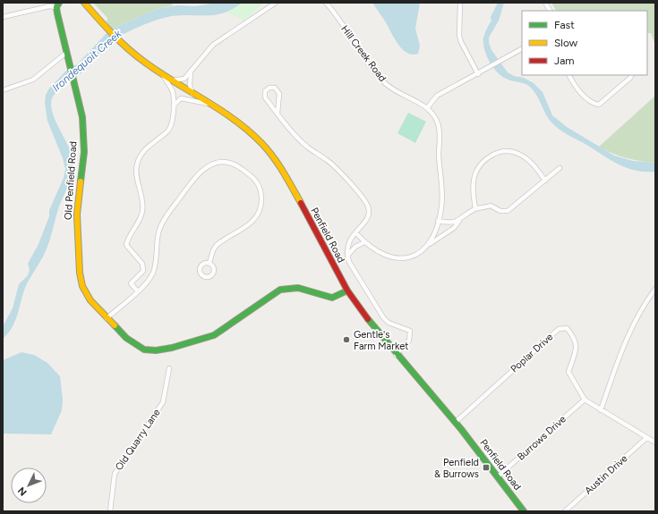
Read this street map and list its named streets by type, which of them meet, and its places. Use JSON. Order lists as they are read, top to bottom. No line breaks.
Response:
{"streets":{"main road":["Old Penfield Road","Penfield Road"],"street":["Hill Creek Road","Poplar Drive","Burrows Drive","Old Quarry Lane","Austin Drive"]},"crossings":[["Old Penfield Road","Penfield Road"],["Penfield Road","Poplar Drive"],["Penfield Road","Burrows Drive"],["Poplar Drive","Burrows Drive"]],"water":["Irondequoit Creek"],"places":{"other":["Gentle's Farm Market"],"transit":["Penfield & Burrows"]},"legend":["Fast","Slow","Jam"],"north":"bottom left"}
